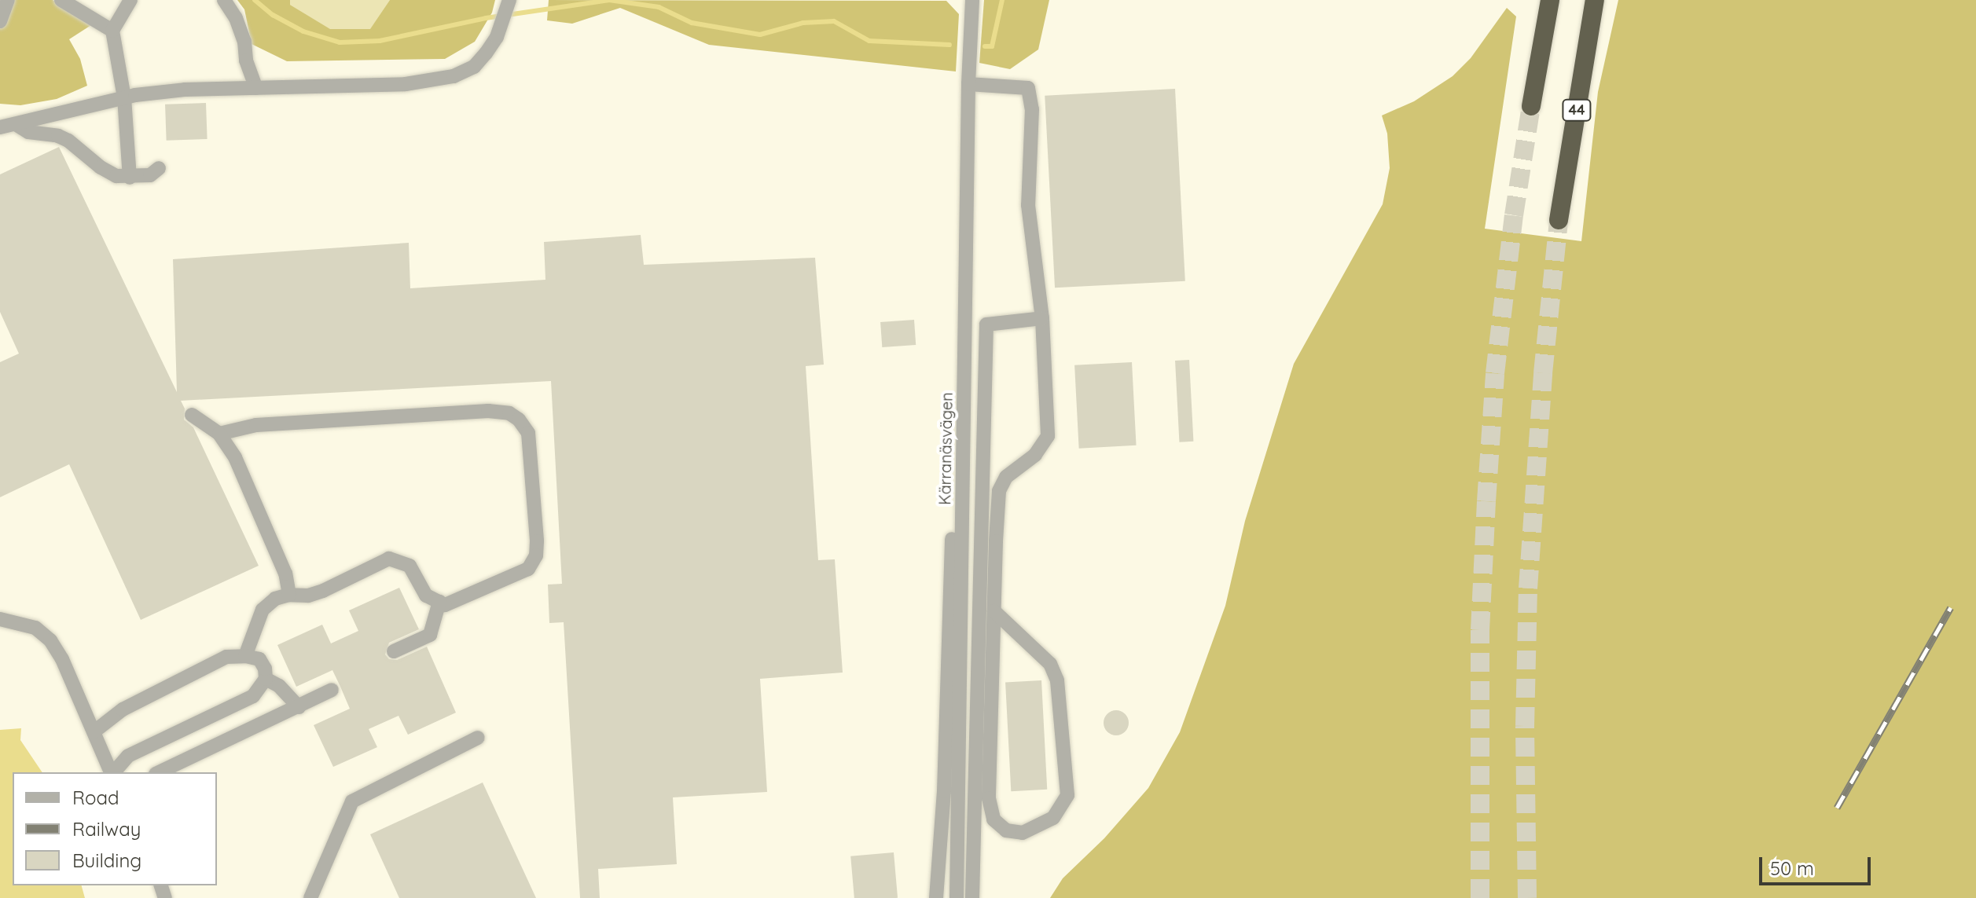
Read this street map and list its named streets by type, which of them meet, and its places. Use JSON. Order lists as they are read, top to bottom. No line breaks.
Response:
{"streets":{"highway":["44"],"street":["Kärranäsvägen"]},"legend":["Road","Railway","Building"],"scale_bar":"50 m"}
